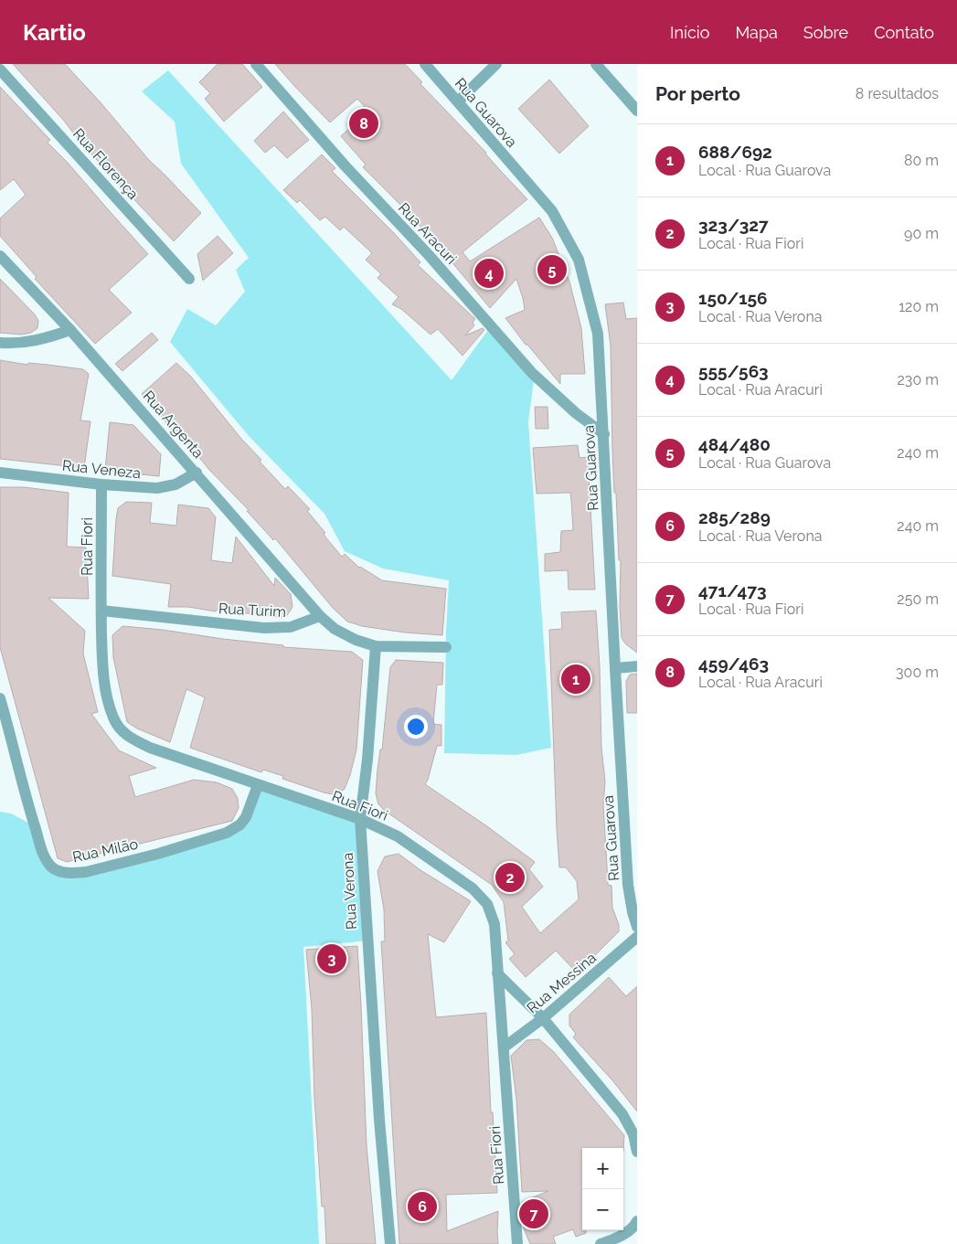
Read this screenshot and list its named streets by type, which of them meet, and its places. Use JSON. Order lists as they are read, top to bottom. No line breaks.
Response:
{"streets":{"street":["Rua Guarova","Rua Florença","Rua Aracuri","Rua Argenta","Rua Veneza","Rua Fiori","Rua Turim","Rua Milão","Rua Verona","Rua Messina"]},"crossings":[["Rua Guarova","Rua Aracuri"],["Rua Argenta","Rua Veneza"],["Rua Argenta","Rua Turim"],["Rua Veneza","Rua Fiori"],["Rua Fiori","Rua Turim"],["Rua Fiori","Rua Milão"],["Rua Fiori","Rua Verona"],["Rua Fiori","Rua Messina"]],"page":{"header":"Kartio","nav":["Início","Mapa","Sobre","Contato"],"heading":["Por perto","8 resultados"],"pins":["8","5","4","1","2","3","6","7"],"list":[{"mark":"1","name":"688/692","note":"Local · Rua Guarova","value":"80 m"},{"mark":"2","name":"323/327","note":"Local · Rua Fiori","value":"90 m"},{"mark":"3","name":"150/156","note":"Local · Rua Verona","value":"120 m"},{"mark":"4","name":"555/563","note":"Local · Rua Aracuri","value":"230 m"},{"mark":"5","name":"484/480","note":"Local · Rua Guarova","value":"240 m"},{"mark":"6","name":"285/289","note":"Local · Rua Verona","value":"240 m"},{"mark":"7","name":"471/473","note":"Local · Rua Fiori","value":"250 m"},{"mark":"8","name":"459/463","note":"Local · Rua Aracuri","value":"300 m"}],"map_buttons":["+","−"]}}
